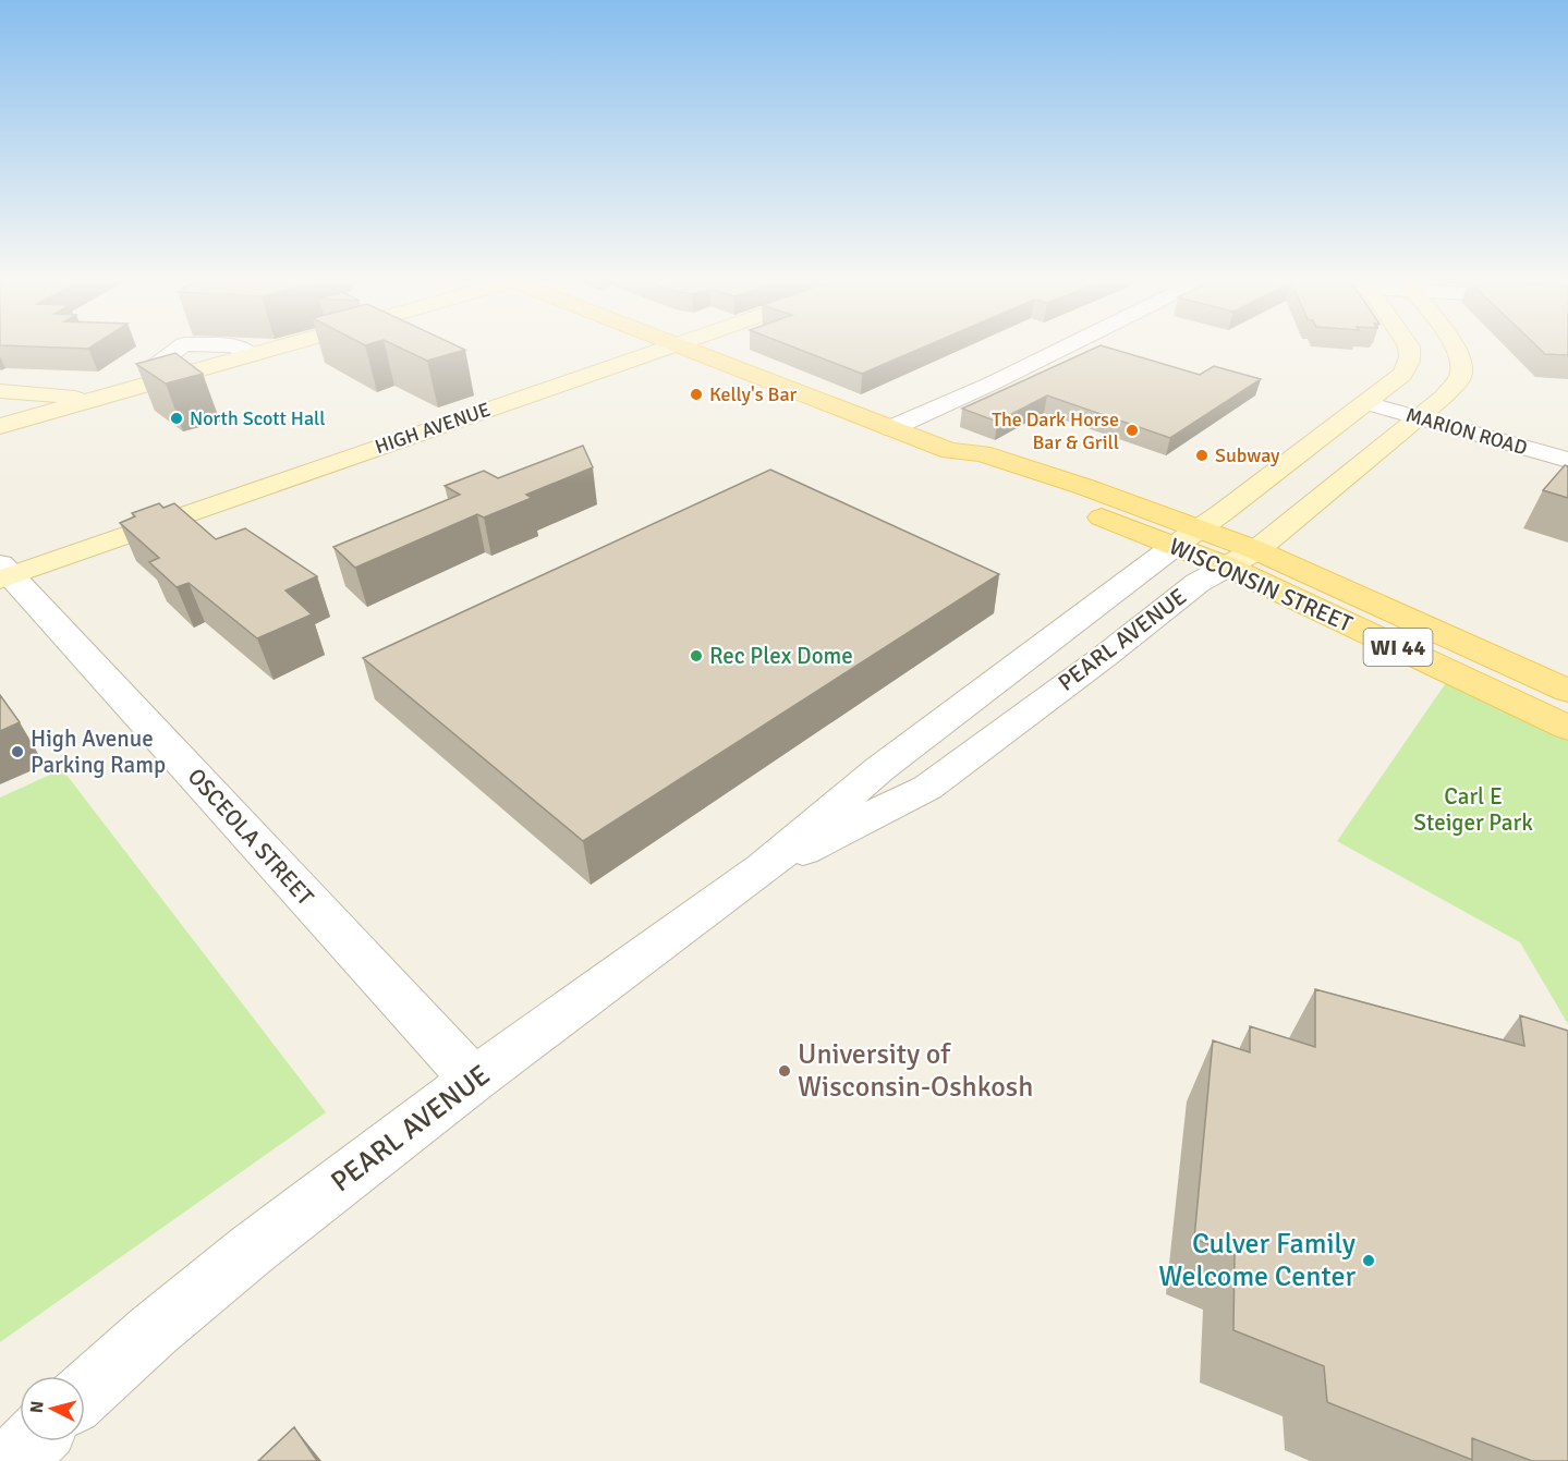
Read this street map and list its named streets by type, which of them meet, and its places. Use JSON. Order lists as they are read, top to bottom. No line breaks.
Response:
{"streets":{"main road":["WISCONSIN STREET","WI 44"],"street":["HIGH AVENUE","MARION ROAD","PEARL AVENUE","OSCEOLA STREET"]},"crossings":[["HIGH AVENUE","OSCEOLA STREET"],["MARION ROAD","PEARL AVENUE"],["WISCONSIN STREET","PEARL AVENUE"],["PEARL AVENUE","OSCEOLA STREET"]],"parks":["Carl E Steiger Park"],"places":["Kelly's Bar","North Scott Hall","The Dark Horse Bar & Grill","Subway","Rec Plex Dome","High Avenue Parking Ramp","University of Wisconsin-Oshkosh","Culver Family Welcome Center"],"north":"left"}
